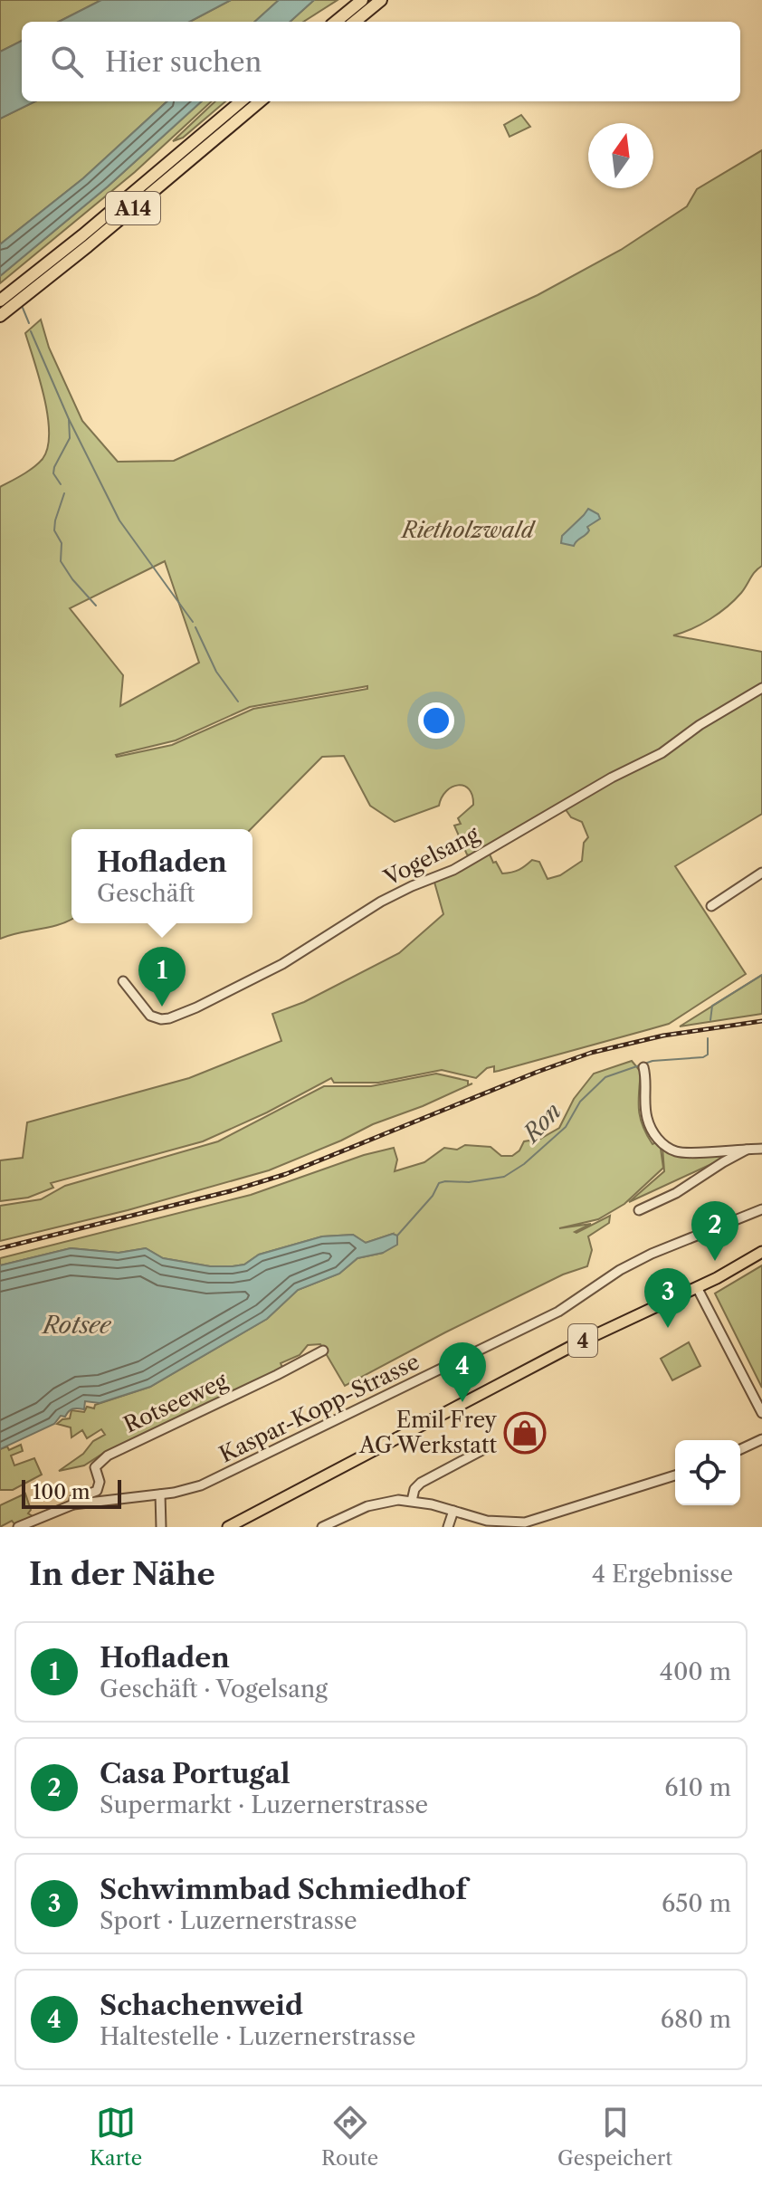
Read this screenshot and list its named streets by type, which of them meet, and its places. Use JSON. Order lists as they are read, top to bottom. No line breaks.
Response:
{"streets":{"highway":["A14"],"main road":["4"],"street":["Vogelsang","Rotseeweg","Kaspar-Kopp-Strasse"]},"crossings":[["Rotseeweg","Kaspar-Kopp-Strasse"]],"water":["Ron","Rotsee"],"parks":["Rietholzwald"],"places":{"shop":["Emil Frey AG Werkstatt"]},"scale_bar":"100 m","north":"top","page":{"search":"Hier suchen","popup":["Hofladen","Geschäft"],"pins":["1","2","3","4"],"scale":"100 m","heading":["In der Nähe","4 Ergebnisse"],"list":[{"mark":"1","name":"Hofladen","note":"Geschäft · Vogelsang","value":"400 m"},{"mark":"2","name":"Casa Portugal","note":"Supermarkt · Luzernerstrasse","value":"610 m"},{"mark":"3","name":"Schwimmbad Schmiedhof","note":"Sport · Luzernerstrasse","value":"650 m"},{"mark":"4","name":"Schachenweid","note":"Haltestelle · Luzernerstrasse","value":"680 m"}],"nav":["Karte","Route","Gespeichert"]}}
